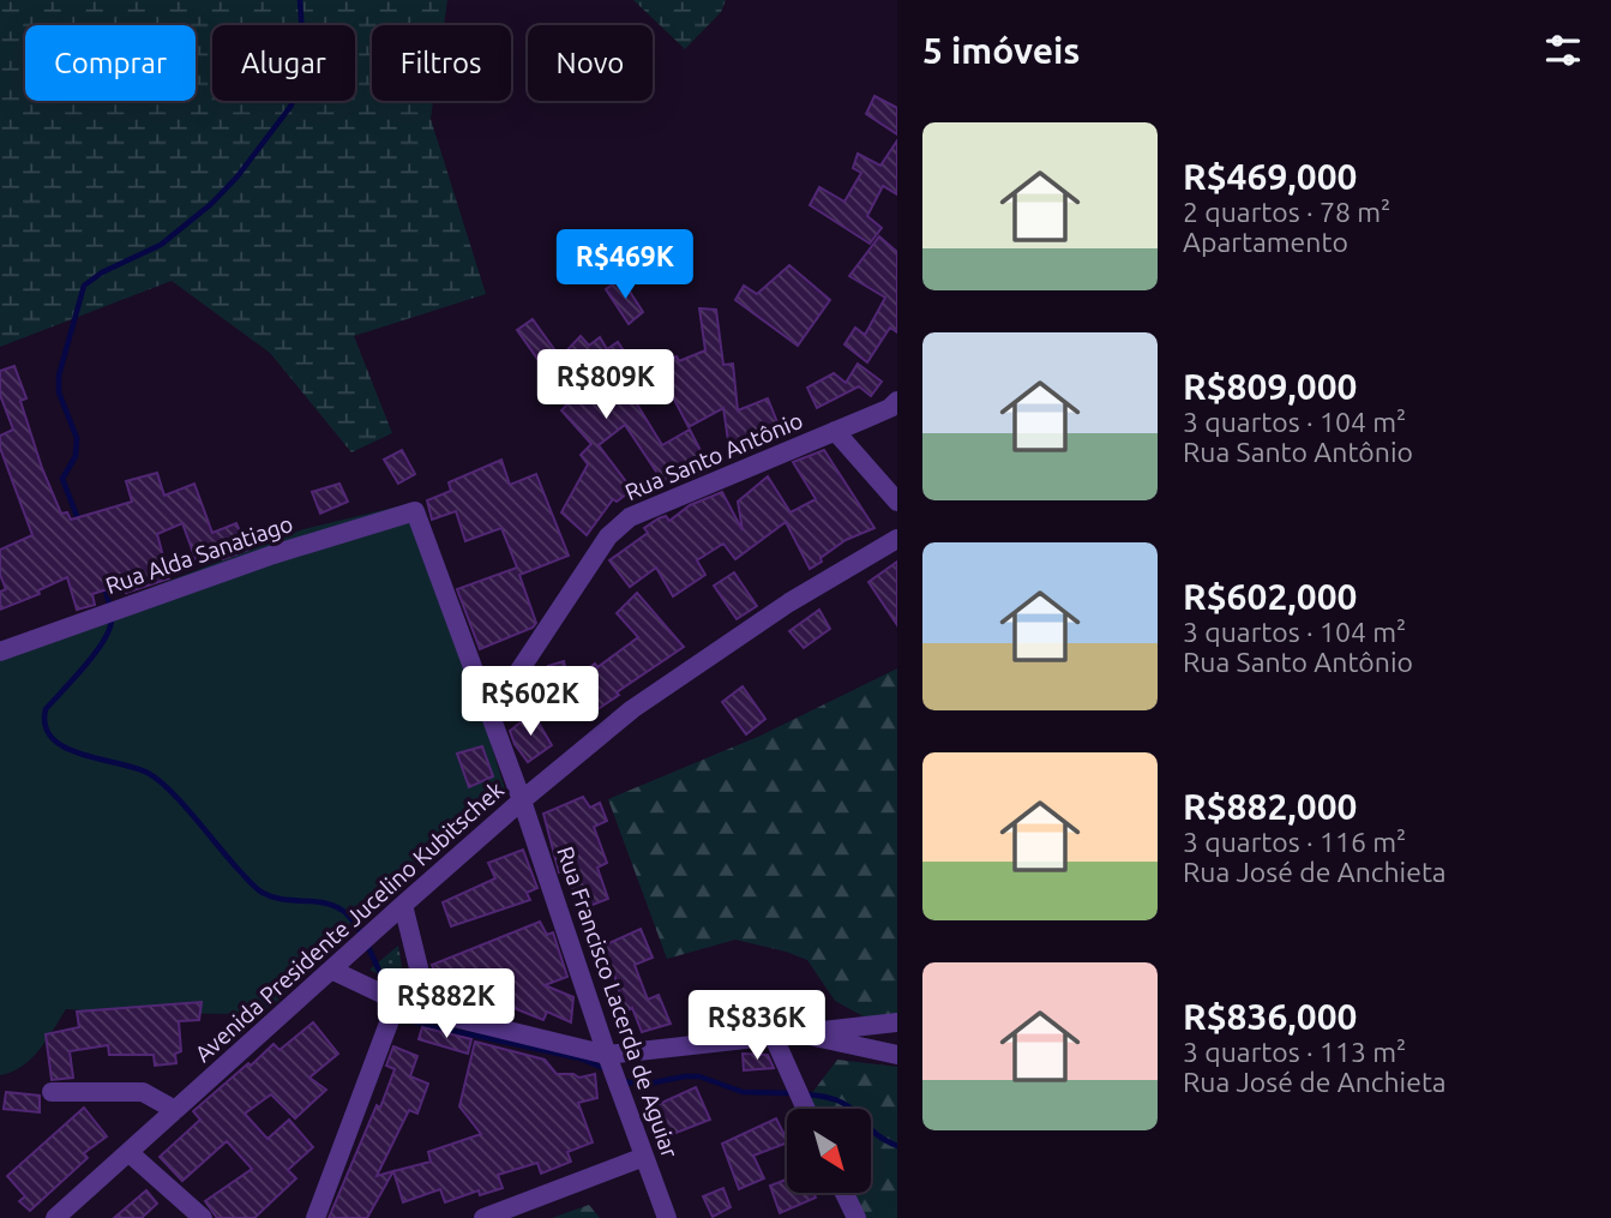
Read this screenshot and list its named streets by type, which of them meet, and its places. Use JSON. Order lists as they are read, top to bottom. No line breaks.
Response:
{"streets":{"street":["Rua Santo Antônio","Rua Alda Sanatiago","Avenida Presidente Jucelino Kubitschek","Rua Francisco Lacerda de Aguiar"]},"crossings":[["Rua Santo Antônio","Rua Alda Sanatiago"],["Avenida Presidente Jucelino Kubitschek","Rua Francisco Lacerda de Aguiar"]],"north":"bottom right","page":{"heading":"5 imóveis","chip":["Comprar","Alugar","Filtros","Novo"],"list":[{"name":"R$469,000","note":"2 quartos · 78 m² · Apartamento"},{"name":"R$809,000","note":"3 quartos · 104 m² · Rua Santo Antônio"},{"name":"R$602,000","note":"3 quartos · 104 m² · Rua Santo Antônio"},{"name":"R$882,000","note":"3 quartos · 116 m² · Rua José de Anchieta"},{"name":"R$836,000","note":"3 quartos · 113 m² · Rua José de Anchieta"}],"price":["R$469K","R$809K","R$602K","R$882K","R$836K"]}}
